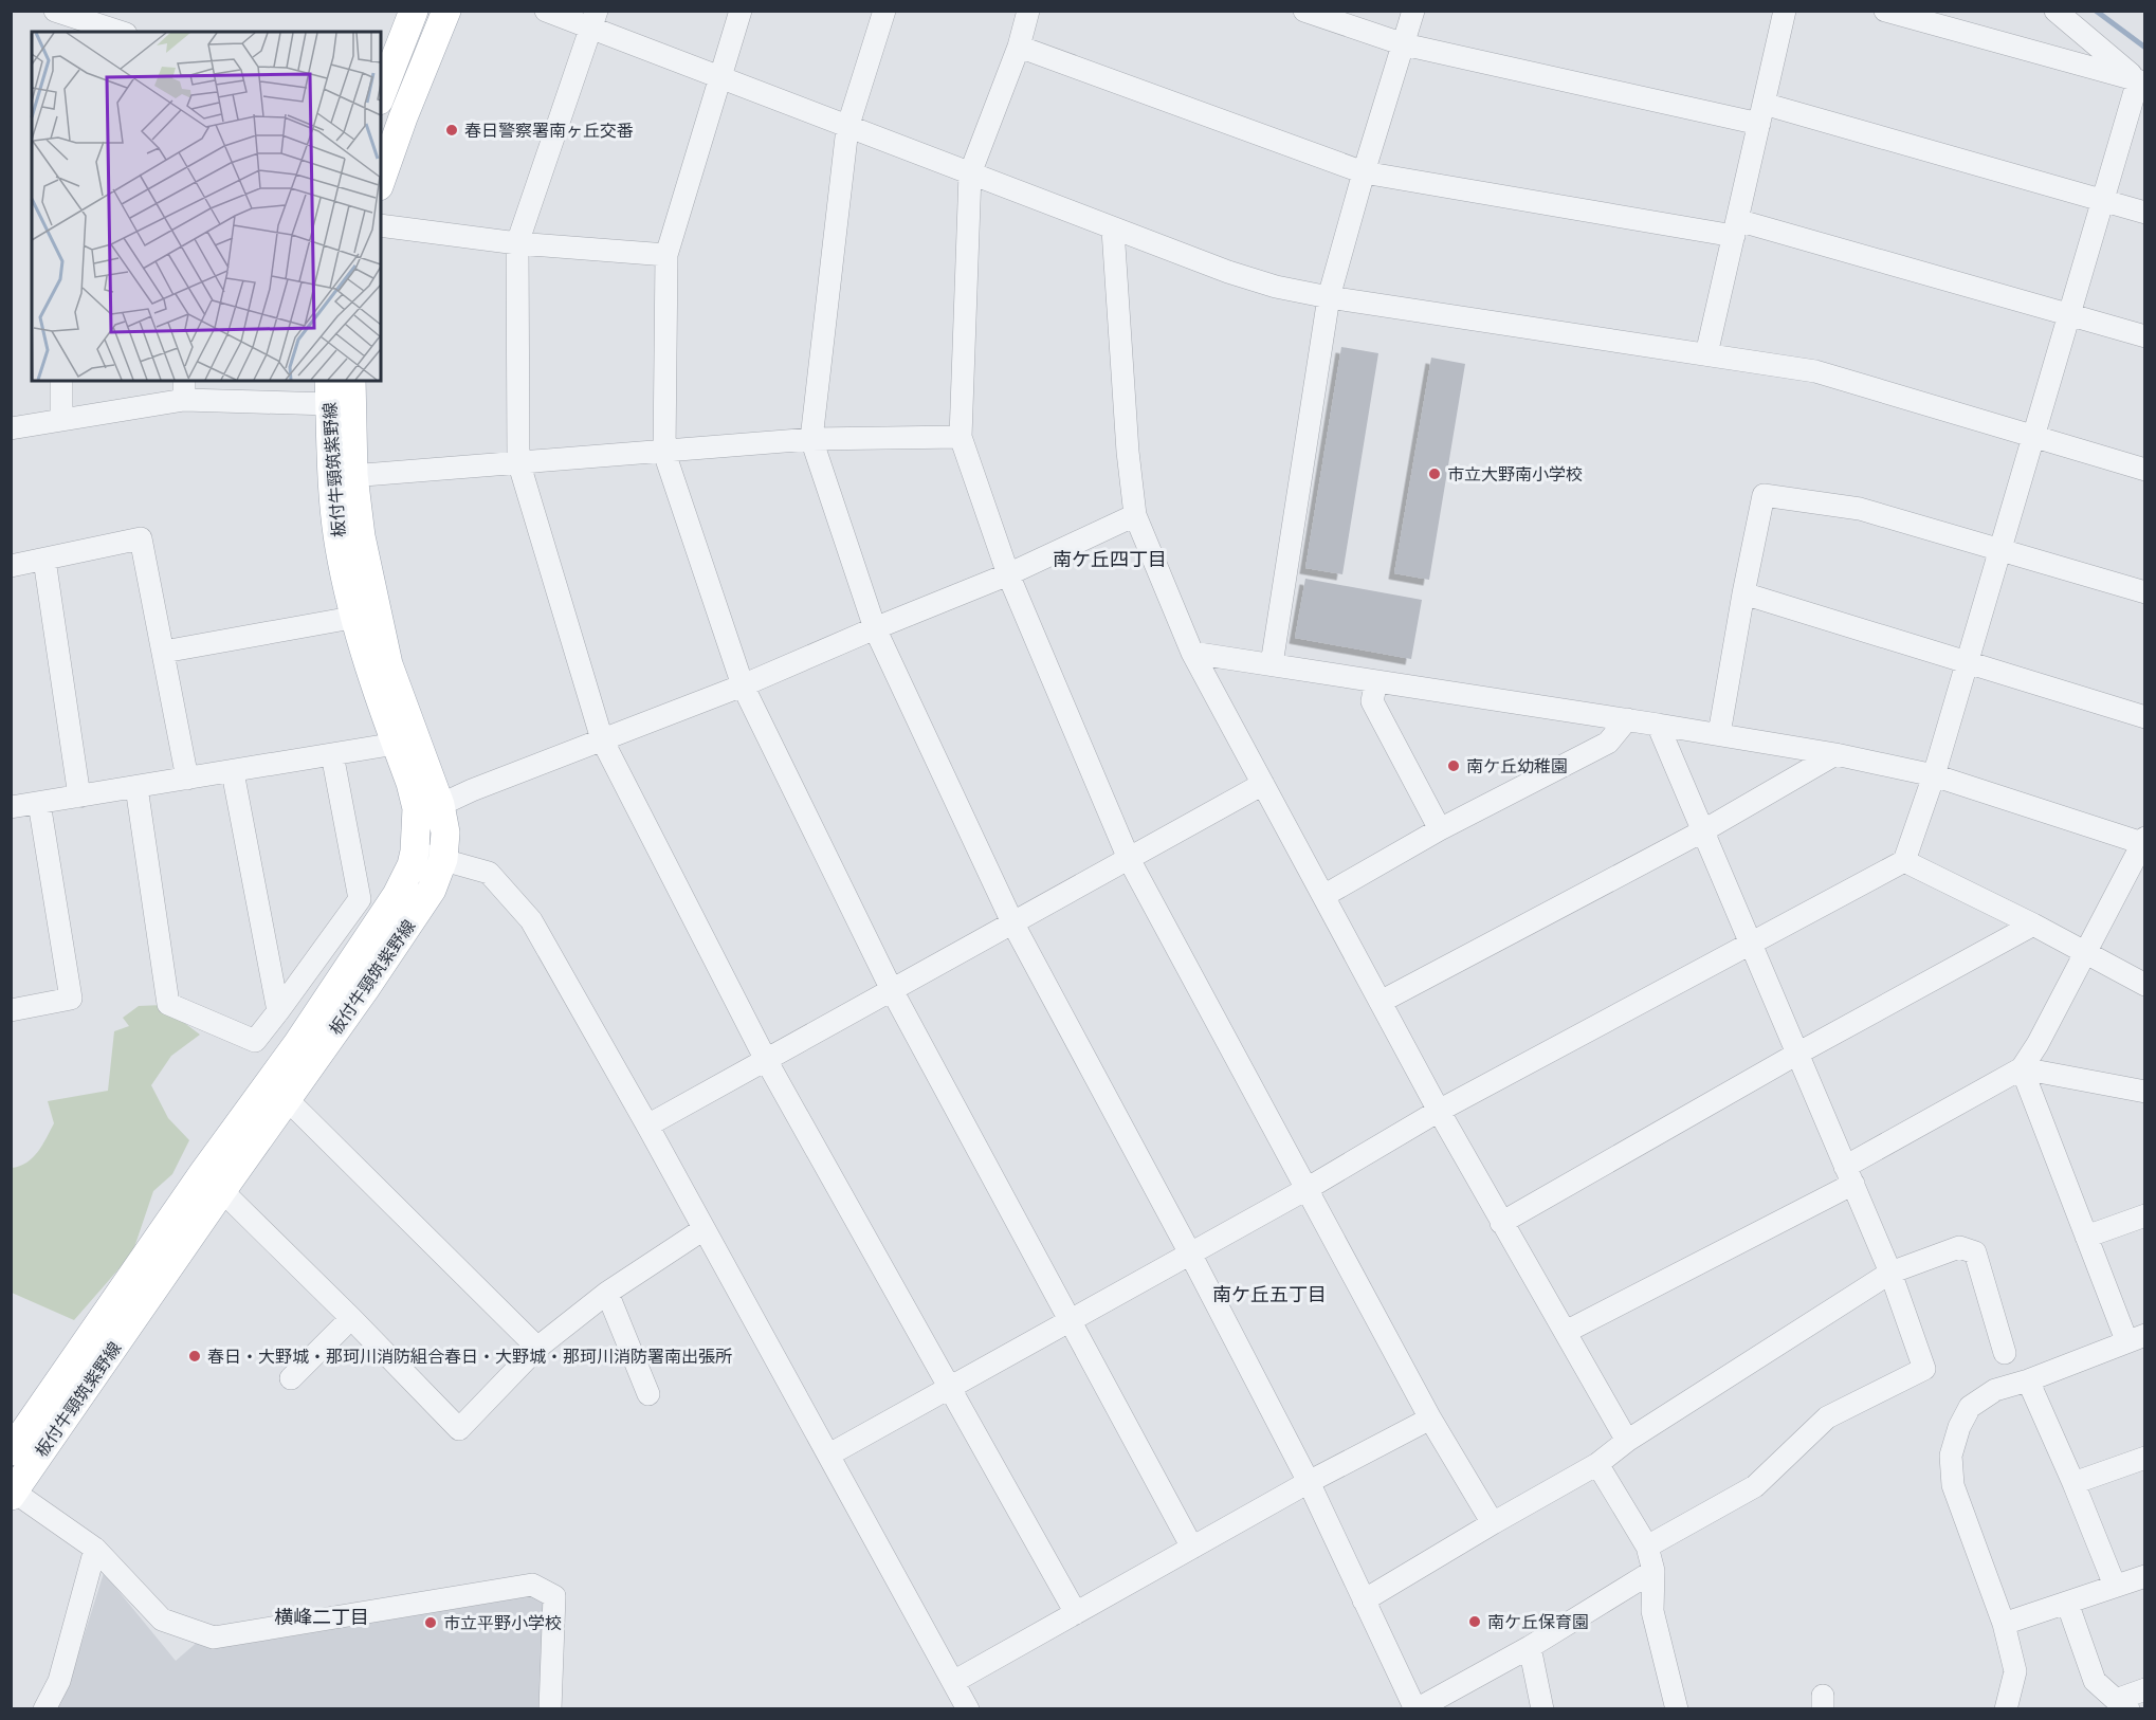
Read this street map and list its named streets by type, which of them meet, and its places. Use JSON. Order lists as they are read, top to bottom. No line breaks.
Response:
{"streets":{"main road":["板付牛頸筑紫野線"]},"districts":["南ケ丘四丁目","南ケ丘五丁目","横峰二丁目"],"places":["春日警察署南ヶ丘交番","市立大野南小学校","南ケ丘幼稚園","春日・大野城・那珂川消防組合春日・大野城・那珂川消防署南出張所","南ケ丘保育園","市立平野小学校"]}
